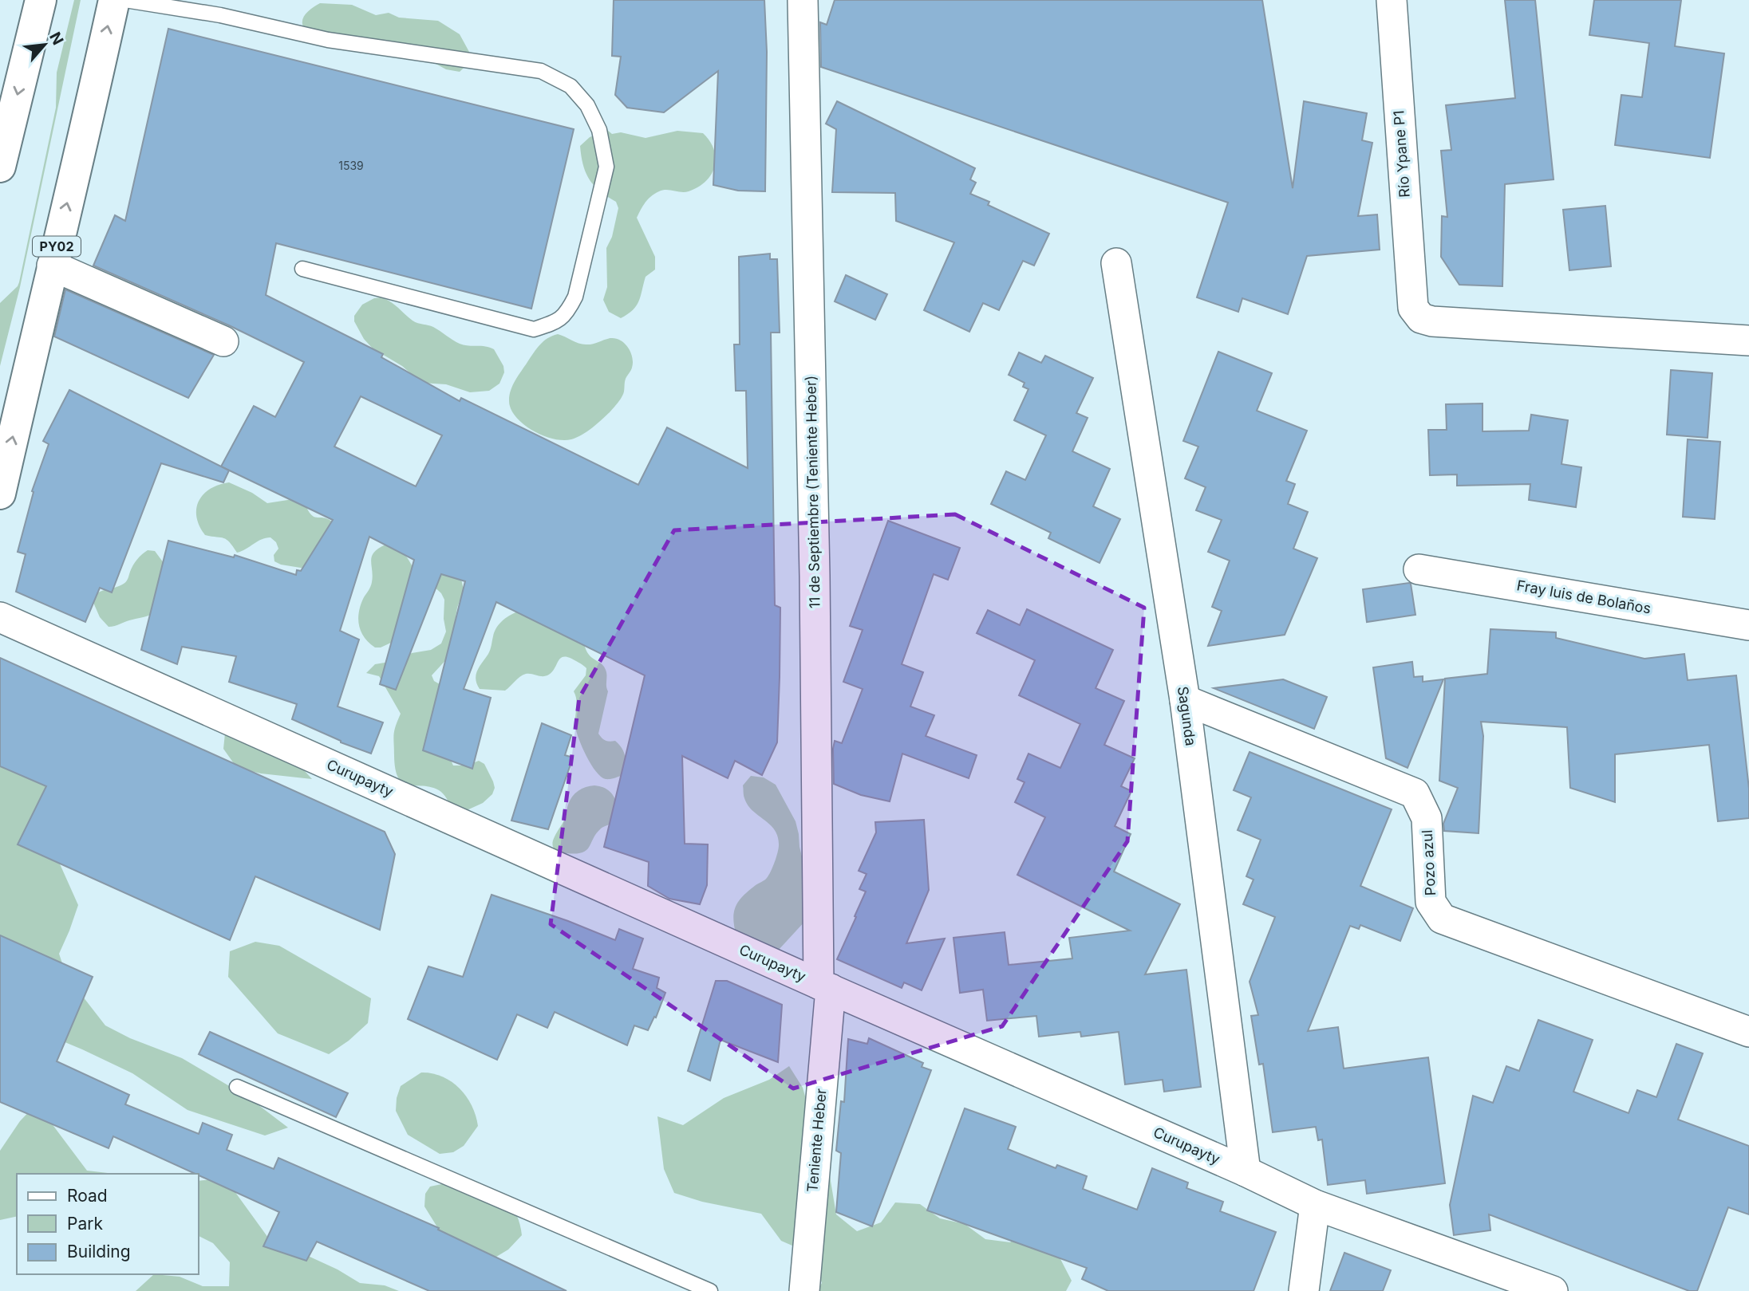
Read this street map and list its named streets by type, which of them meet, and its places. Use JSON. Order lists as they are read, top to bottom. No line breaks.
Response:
{"streets":{"highway":["PY02"],"street":["Río Ypane P1","11 de Septiembre (Teniente Heber)","Fray luis de Bolaños","Sagunda","Curupayty","Pozo azul","Teniente Heber"]},"crossings":[["11 de Septiembre (Teniente Heber)","Curupayty"],["11 de Septiembre (Teniente Heber)","Teniente Heber"],["Sagunda","Curupayty"],["Sagunda","Pozo azul"],["Curupayty","Teniente Heber"]],"house_numbers":["1539"],"legend":["Road","Park","Building"],"north":"top right"}
